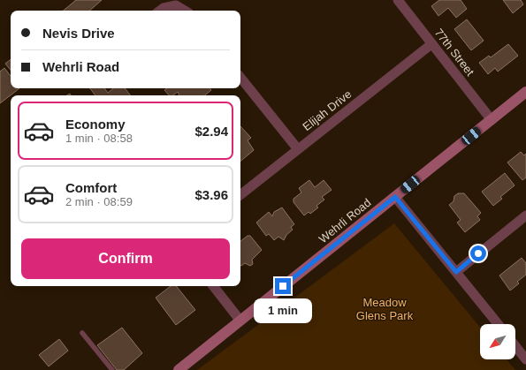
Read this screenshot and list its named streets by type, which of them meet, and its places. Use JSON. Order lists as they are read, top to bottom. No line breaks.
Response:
{"streets":{"street":["77th Street","Elijah Drive","Wehrli Road"]},"crossings":[["77th Street","Elijah Drive"],["77th Street","Wehrli Road"]],"parks":["Meadow Glens Park"],"north":"bottom left","page":{"banner":["Nevis Drive","Wehrli Road"],"list":[{"name":"Economy","note":"1 min · 08:58","value":"$2.94"},{"name":"Comfort","note":"2 min · 08:59","value":"$3.96"}],"buttons":"Confirm","bubble":"1 min"}}
